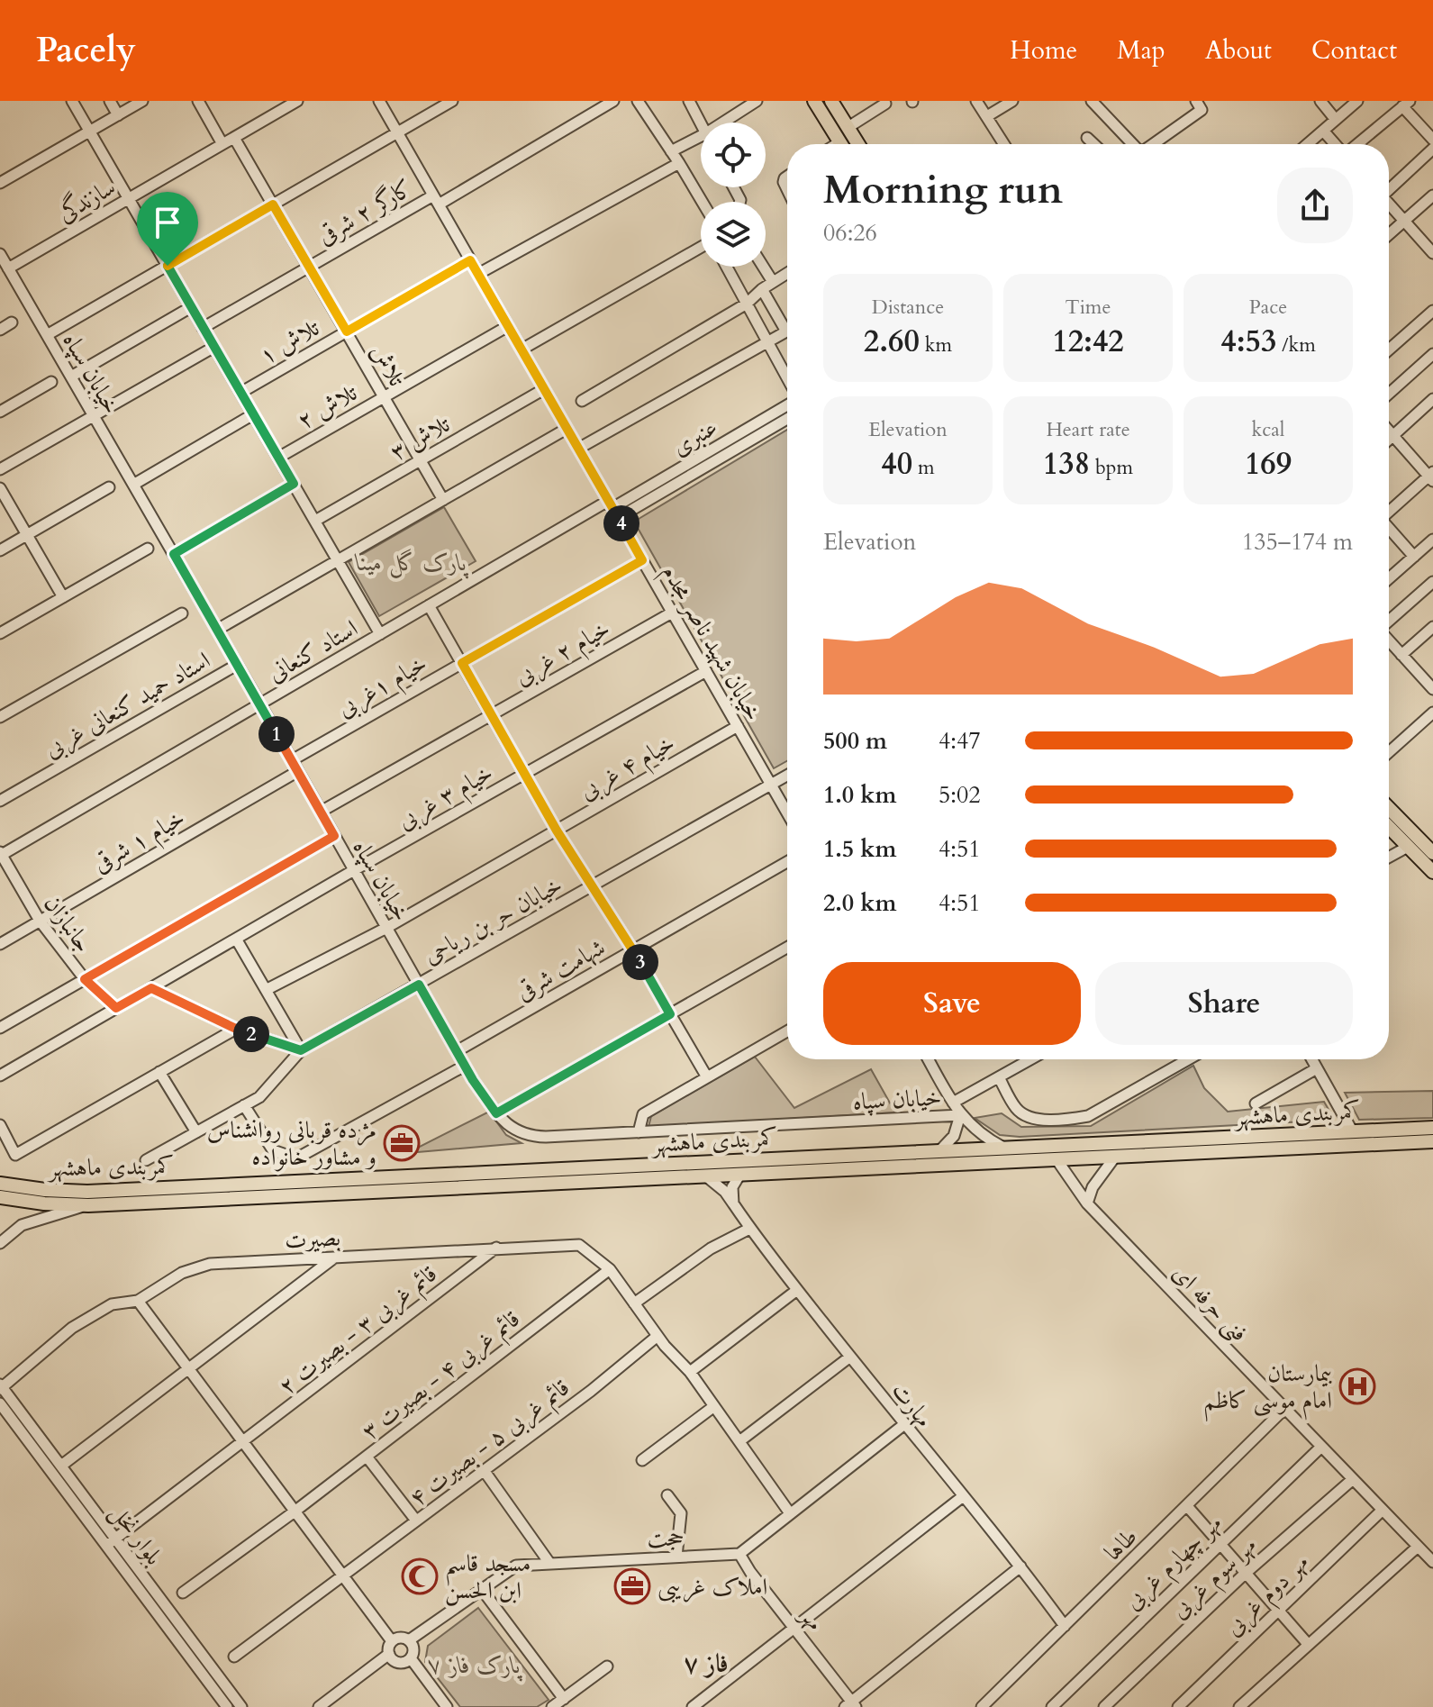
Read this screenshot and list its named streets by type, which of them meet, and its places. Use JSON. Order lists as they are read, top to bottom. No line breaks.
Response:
{"streets":{"main road":["کمربندی ماهشهر"],"street":["سازندگی","کارگر ۲ شرقی","تلاش ۱","تلاش","خیابان سپاه","تلاش ۲","عنبری","تلاش ۳","خیابان شهید ناصر مجدم","استاد کنعانی","خیام ۲ غربی","خیام ۱غربی","استاد حمید کنعانی غربی","خیام ۴ غربی","خیام ۳ غربی","خیام ۱ شرقی","خیابان حر بن ریاحی","جانبازان","شهامت شرقی","بصیرت","فنی حرفه ای","قائم غربی ۳ - بصیرت ۲","قائم غربی ۴ - بصیرت ۳","مهارت","قائم غربی ۵ - بصیرت ۴","بلوار نخل","حجت","طاها","مهر چهارم غربی","مهر سوم غربی","مهر دوم غربی","مهر"]},"crossings":[["سازندگی","تلاش"],["سازندگی","خیابان سپاه"],["کارگر ۲ شرقی","تلاش"],["کارگر ۲ شرقی","خیابان شهید ناصر مجدم"],["تلاش ۱","تلاش"],["تلاش ۱","خیابان شهید ناصر مجدم"],["تلاش","تلاش ۲"],["تلاش","تلاش ۳"],["خیابان سپاه","استاد کنعانی"],["خیابان سپاه","خیام ۲ غربی"],["خیابان سپاه","خیام ۱غربی"],["خیابان سپاه","استاد حمید کنعانی غربی"],["خیابان سپاه","خیام ۴ غربی"],["خیابان سپاه","خیام ۳ غربی"],["خیابان سپاه","خیام ۱ شرقی"],["خیابان سپاه","خیابان حر بن ریاحی"],["خیابان سپاه","شهامت شرقی"],["تلاش ۲","خیابان شهید ناصر مجدم"],["عنبری","خیابان شهید ناصر مجدم"],["عنبری","استاد کنعانی"],["تلاش ۳","خیابان شهید ناصر مجدم"],["خیابان شهید ناصر مجدم","استاد کنعانی"],["خیابان شهید ناصر مجدم","خیام ۲ غربی"],["خیابان شهید ناصر مجدم","خیام ۱غربی"],["خیابان شهید ناصر مجدم","خیام ۴ غربی"],["خیابان شهید ناصر مجدم","خیام ۳ غربی"],["خیابان شهید ناصر مجدم","خیابان حر بن ریاحی"],["استاد کنعانی","جانبازان"],["خیام ۳ غربی","جانبازان"],["خیام ۱ شرقی","جانبازان"],["کمربندی ماهشهر","فنی حرفه ای"],["کمربندی ماهشهر","مهارت"],["بصیرت","قائم غربی ۳ - بصیرت ۲"],["بصیرت","قائم غربی ۴ - بصیرت ۳"],["بصیرت","قائم غربی ۵ - بصیرت ۴"],["بصیرت","بلوار نخل"],["فنی حرفه ای","طاها"],["فنی حرفه ای","مهر چهارم غربی"],["فنی حرفه ای","مهر سوم غربی"],["فنی حرفه ای","مهر دوم غربی"],["قائم غربی ۳ - بصیرت ۲","بلوار نخل"],["مهارت","طاها"],["حجت","مهر"]],"districts":["فاز ۷"],"parks":["پارک گل مینا","پارک فاز ۷"],"places":{"office":["مژده قربانی روانشناس و مشاور خانواده","املاک غریبی"],"hospital":["بیمارستان امام موسی کاظم"],"mosque":["مسجد قاسم ابن الحسن"]},"page":{"header":"Pacely","nav":["Home","Map","About","Contact"],"heading":["Morning run","06:26"],"stats":[["Distance","2.60 km"],["Time","12:42"],["Pace","4:53 /km"],["Elevation","40 m"],["Heart rate","138 bpm"],["kcal","169"]],"pins":["4","1","3","2"],"chart":["Elevation","135–174 m"],"list":[{"name":"500 m","note":"4:47"},{"name":"1.0 km","note":"5:02"},{"name":"1.5 km","note":"4:51"},{"name":"2.0 km","note":"4:51"}],"buttons":["Save","Share"]}}
